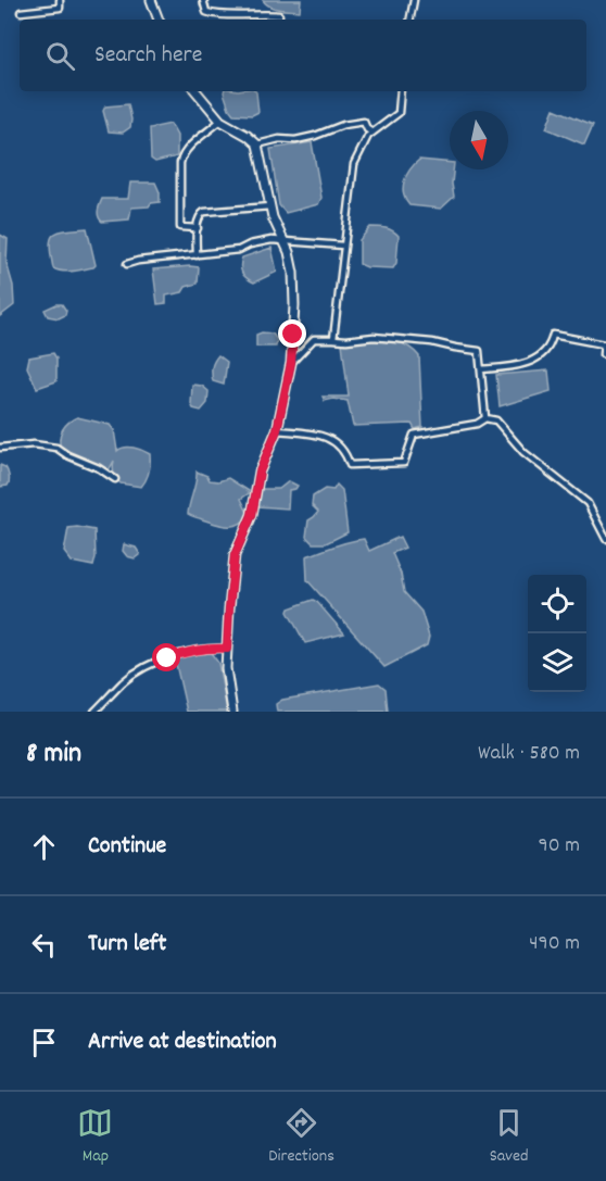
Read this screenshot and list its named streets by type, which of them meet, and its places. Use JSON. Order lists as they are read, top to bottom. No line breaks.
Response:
{"north":"bottom","page":{"search":"Search here","heading":["8 min","Walk · 580 m"],"list":[["Continue","90 m"],["Turn left","490 m"],"Arrive at destination"],"nav":["Map","Directions","Saved"]}}
